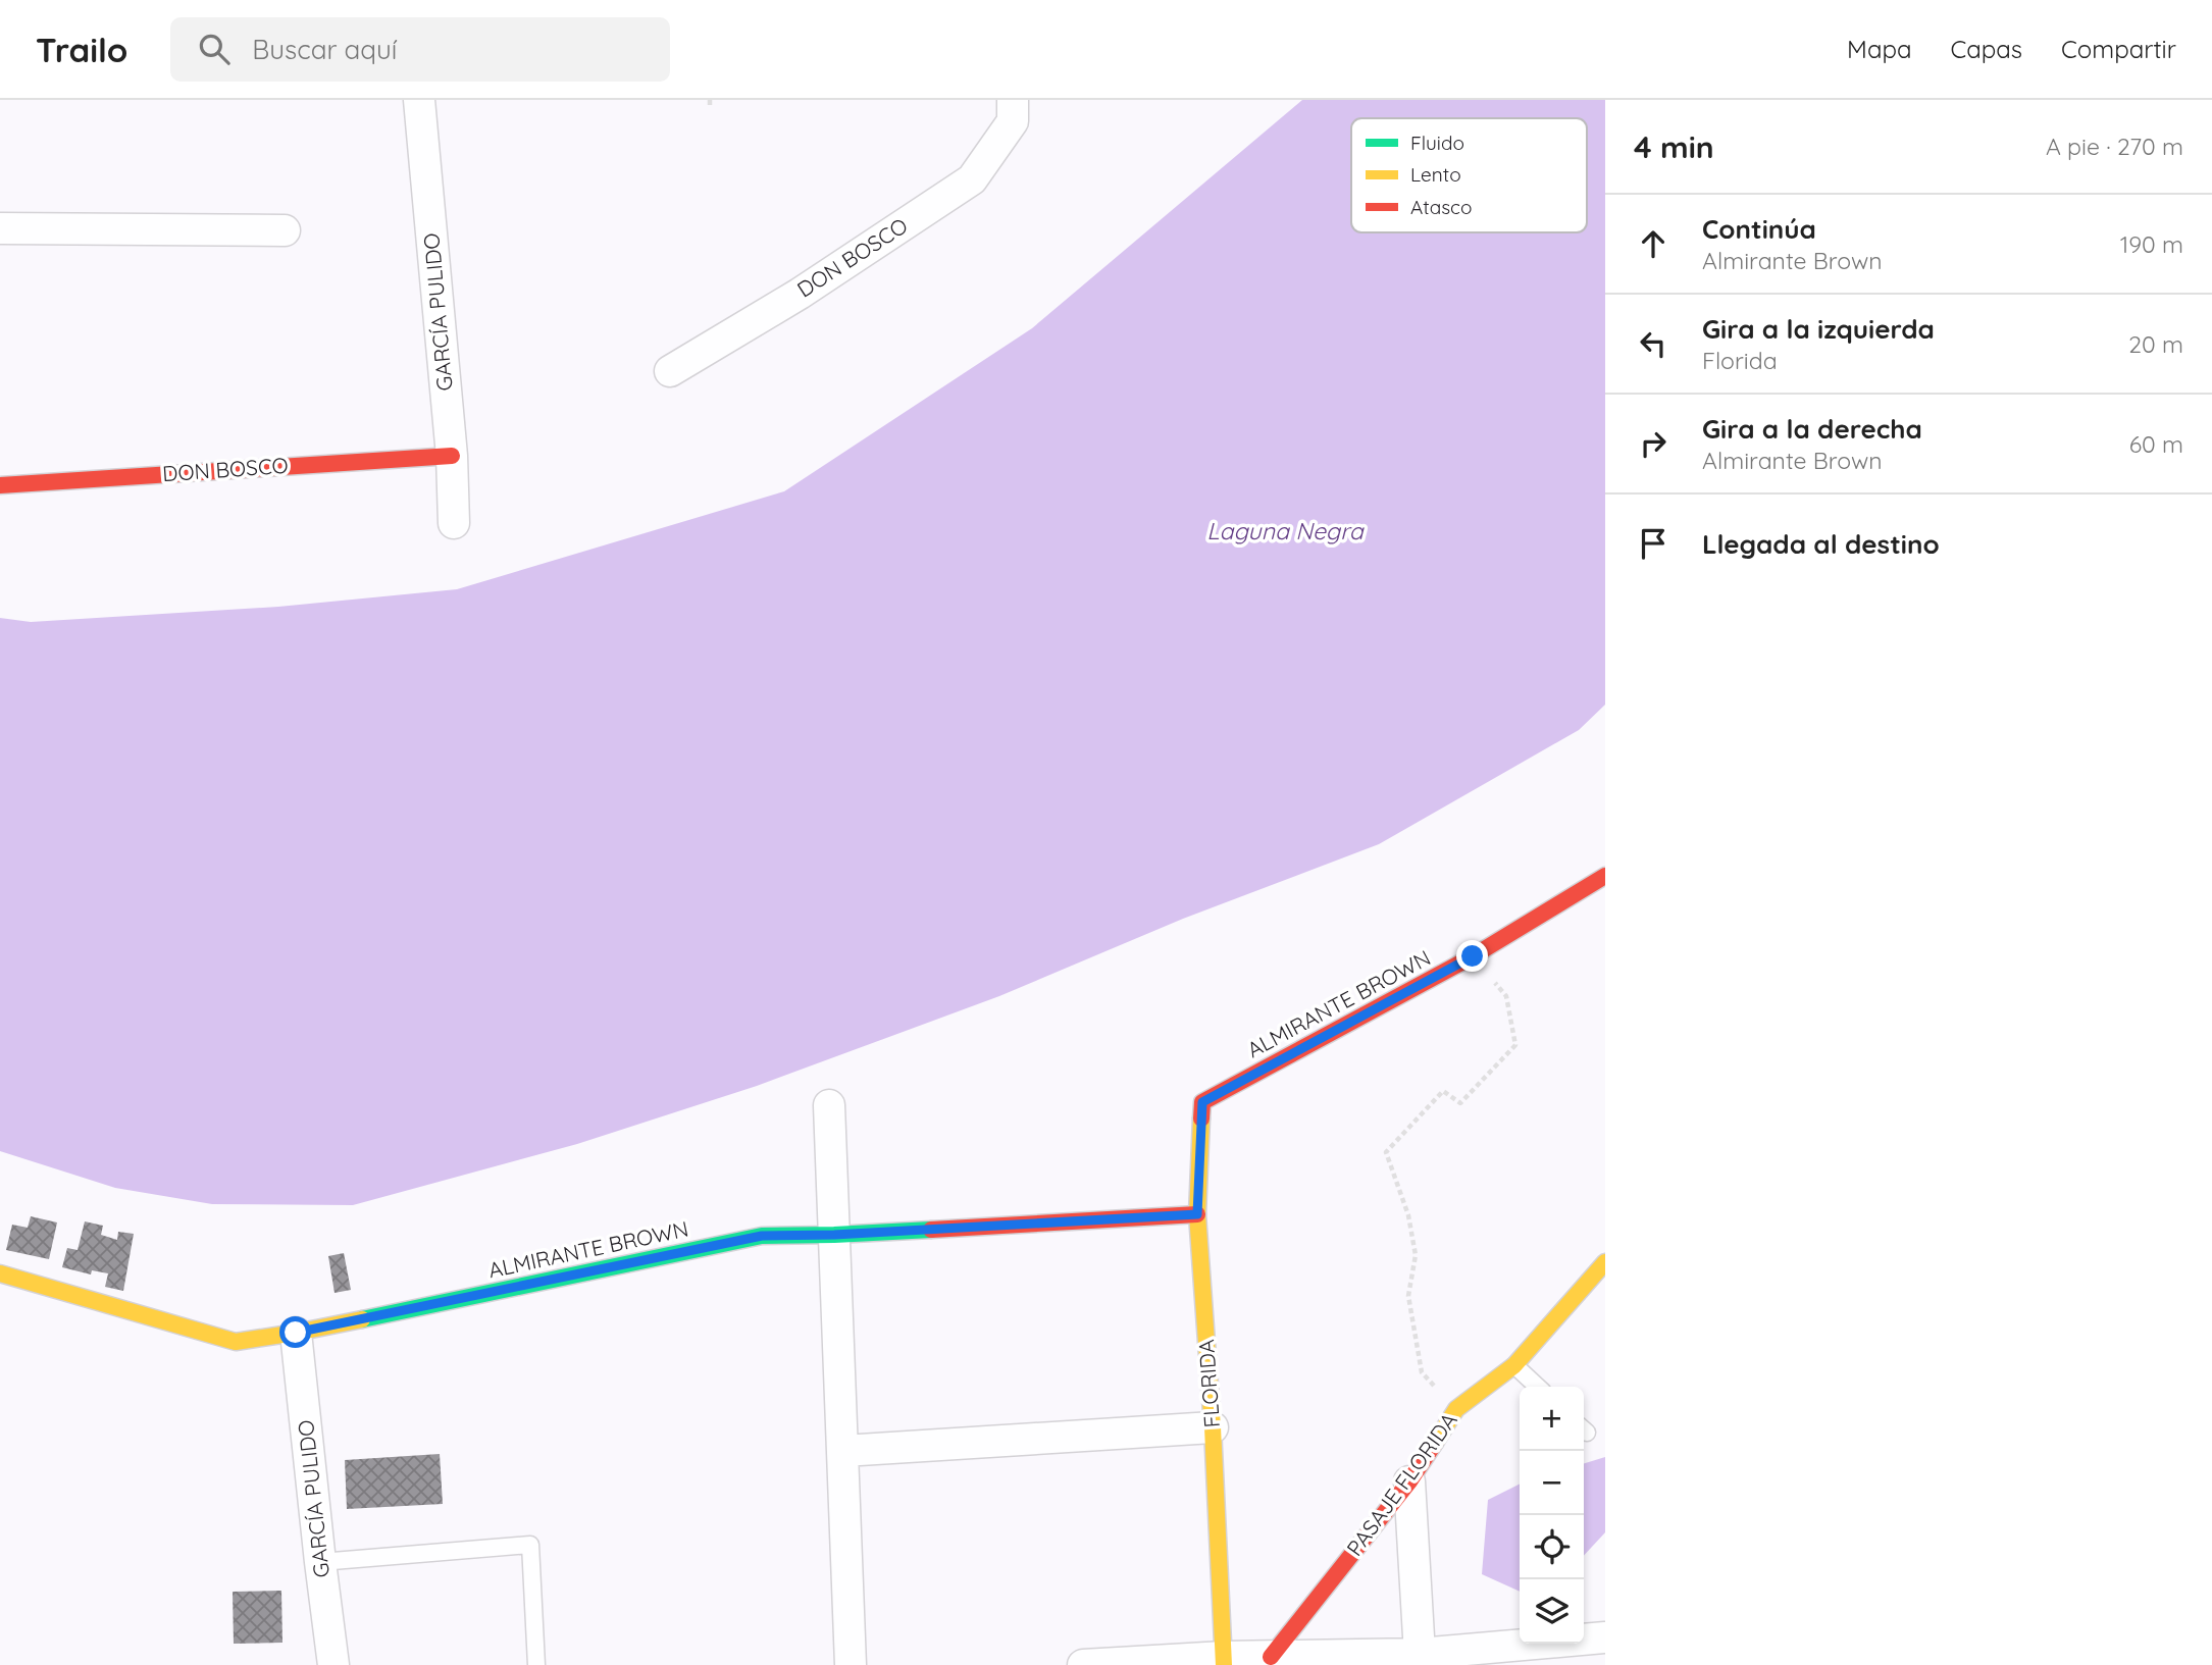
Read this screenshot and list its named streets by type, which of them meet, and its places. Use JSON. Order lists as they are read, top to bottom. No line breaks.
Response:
{"streets":{"street":["DON BOSCO","GARCÍA PULIDO","ALMIRANTE BROWN","FLORIDA","PASAJE FLORIDA"]},"crossings":[["DON BOSCO","GARCÍA PULIDO"],["GARCÍA PULIDO","ALMIRANTE BROWN"],["ALMIRANTE BROWN","FLORIDA"]],"water":["Laguna Negra"],"legend":["Fluido","Lento","Atasco"],"page":{"header":"Trailo","search":"Buscar aquí","nav":["Mapa","Capas","Compartir"],"heading":["4 min","A pie · 270 m"],"list":[["Continúa","Almirante Brown","190 m"],["Gira a la izquierda","Florida","20 m"],["Gira a la derecha","Almirante Brown","60 m"],"Llegada al destino"],"map_buttons":["+","−"]}}
